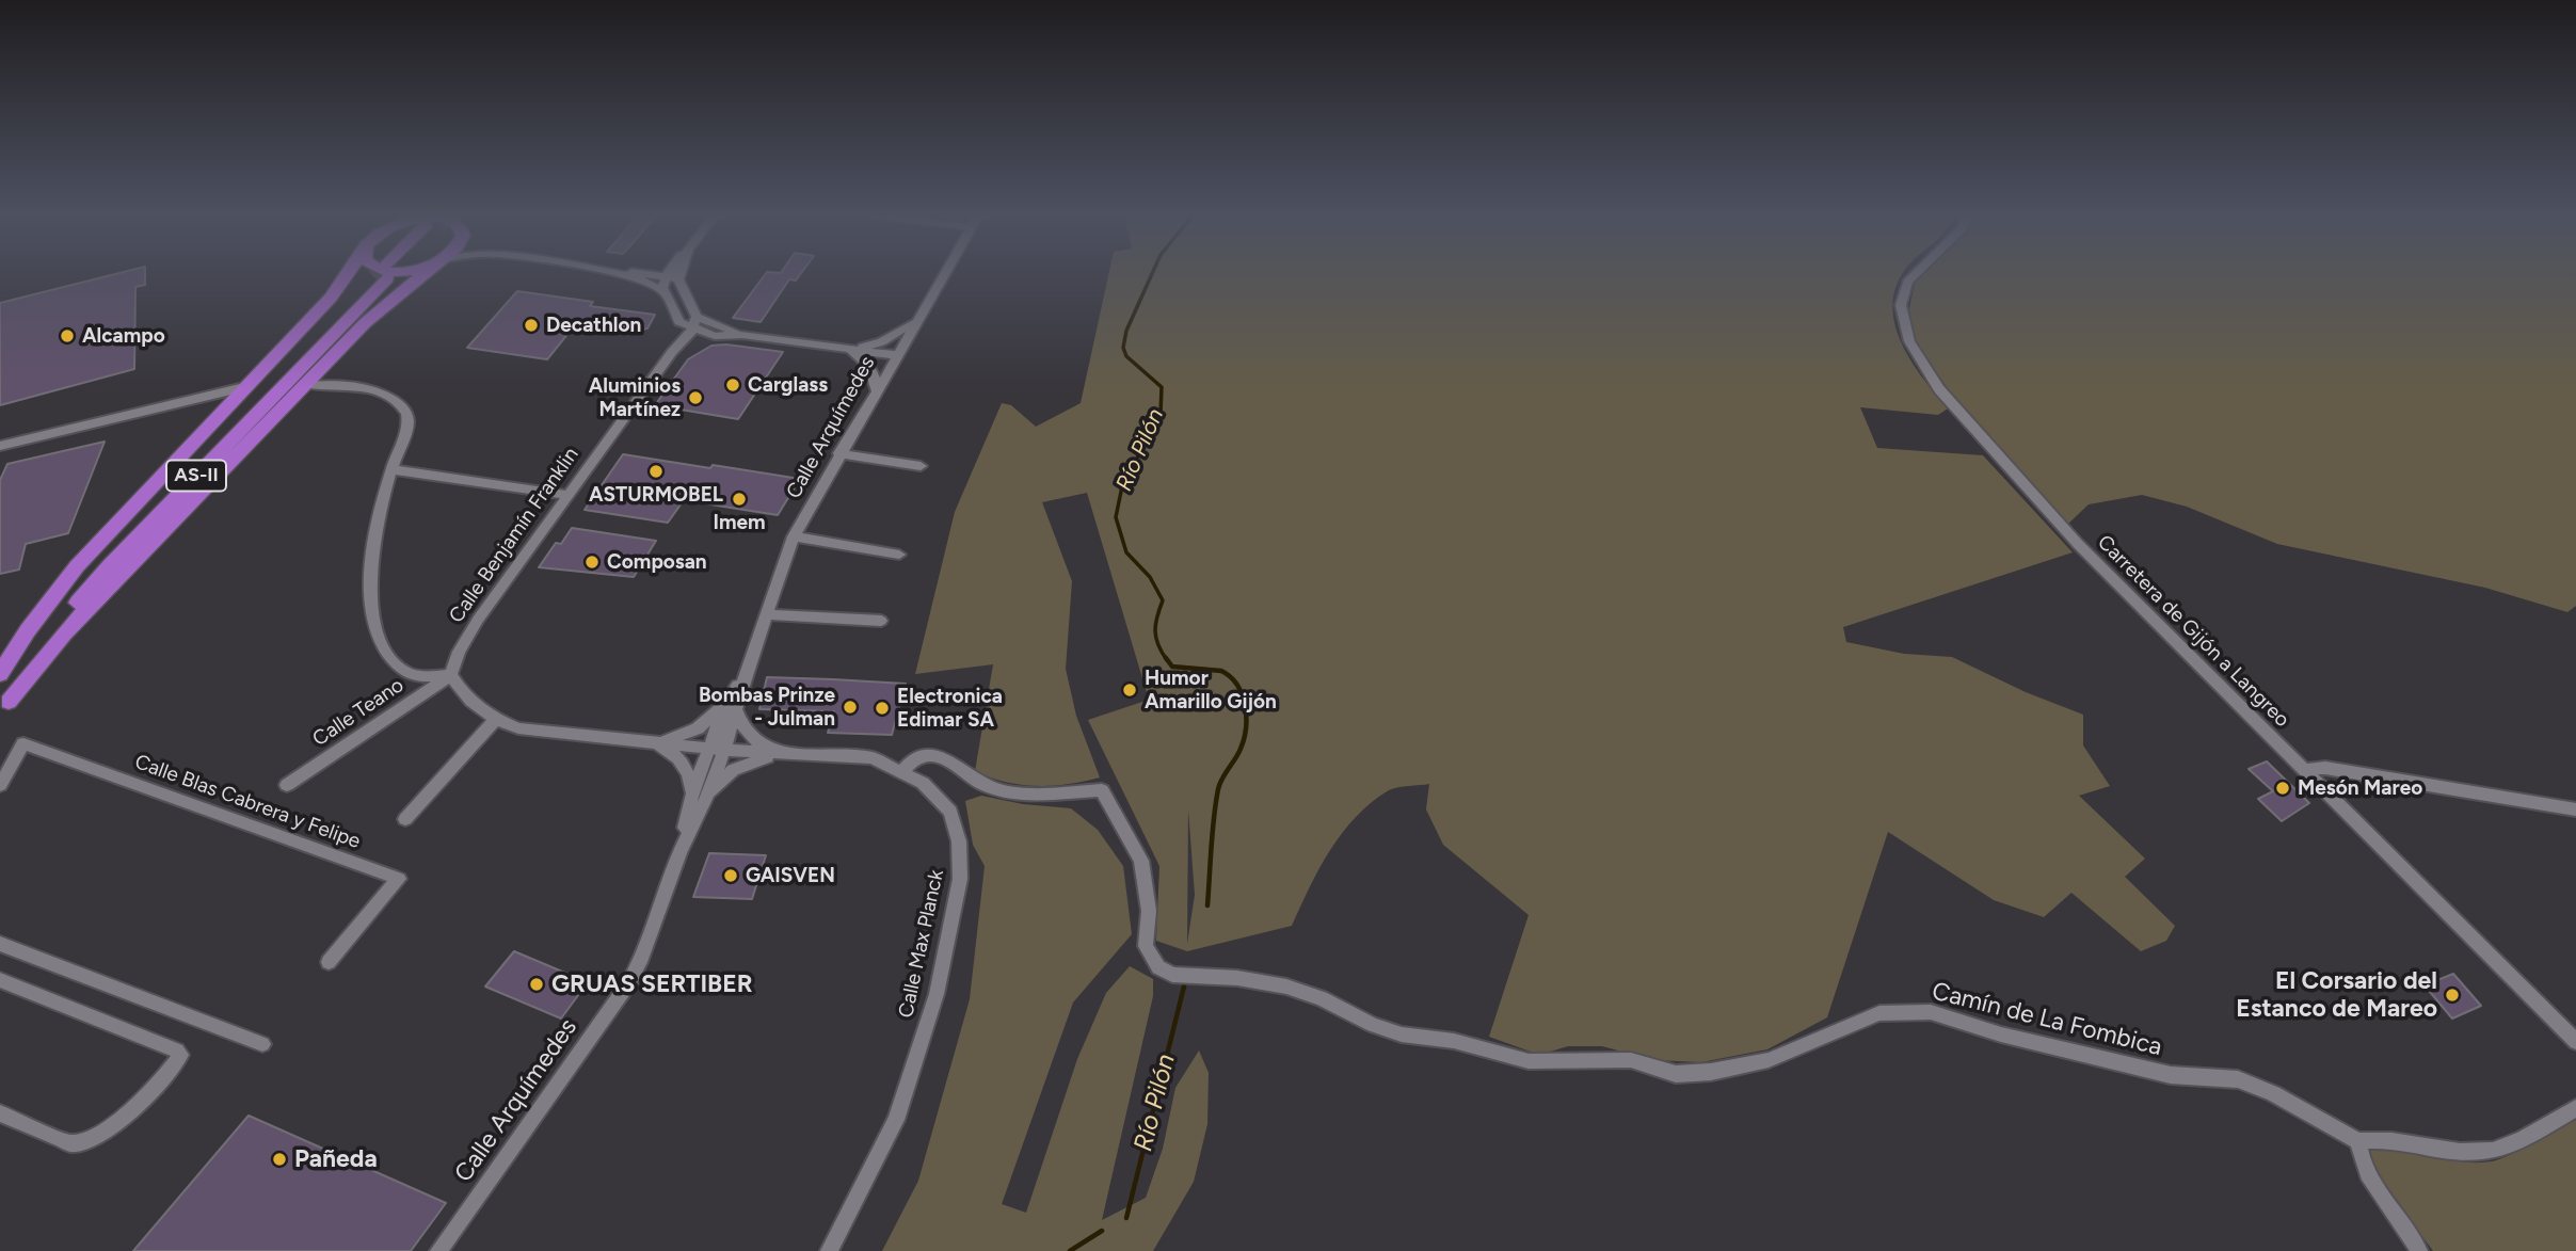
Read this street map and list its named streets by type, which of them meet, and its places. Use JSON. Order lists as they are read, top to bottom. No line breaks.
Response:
{"streets":{"highway":["AS-II"],"street":["Calle Arquímedes","Calle Benjamín Franklin","Carretera de Gijón a Langreo","Calle Teano","Calle Blas Cabrera y Felipe","Calle Max Planck","Camín de La Fombica"]},"crossings":[["Calle Arquímedes","Calle Max Planck"],["Calle Benjamín Franklin","Calle Teano"],["Calle Max Planck","Camín de La Fombica"]],"water":["Río Pilón"],"places":["Decathlon","Alcampo","Carglass","Aluminios Martínez","ASTURMOBEL","Imem","Composan","Humor Amarillo Gijón","Bombas Prinze - Julman","Electronica Edimar SA","Mesón Mareo","GAISVEN","GRUAS SERTIBER","El Corsario del Estanco de Mareo","Pañeda"]}
